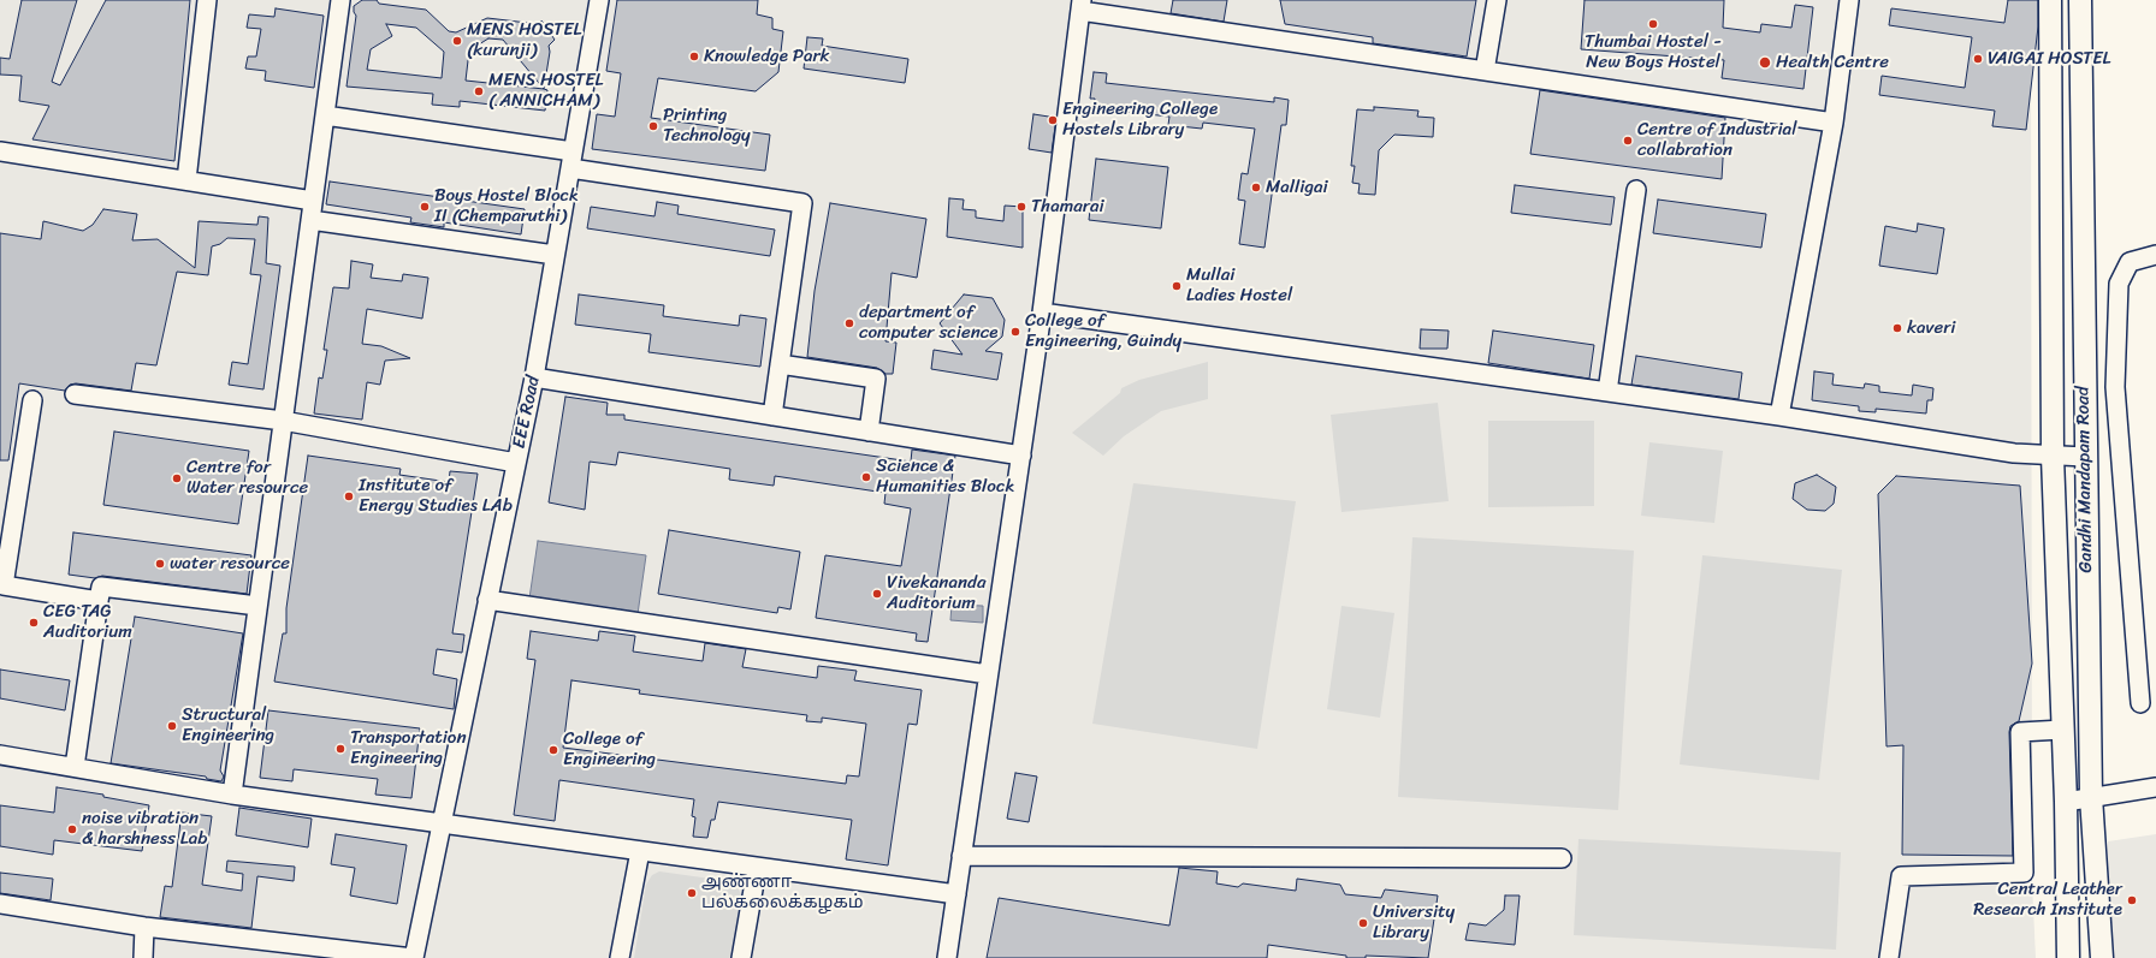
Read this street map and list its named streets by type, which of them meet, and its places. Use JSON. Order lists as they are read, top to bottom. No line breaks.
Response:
{"streets":{"main road":["Gandhi Mandapam Road"],"lane":["EEE Road"]},"places":["Thumbai Hostel - New Boys Hostel","MENS HOSTEL (kurunji)","Knowledge Park","VAIGAI HOSTEL","Health Centre","MENS HOSTEL ( ANNICHAM)","Engineering College Hostels Library","Printing Technology","Centre of Industrial collabration","Malligai","Boys Hostel Block II (Chemparuthi)","Thamarai","Mullai Ladies Hostel","department of computer science","kaveri","College of Engineering, Guindy","Science & Humanities Block","Centre for Water resource","Institute of Energy Studies LAb","water resource","Vivekananda Auditorium","CEG TAG Auditorium","Structural Engineering","Transportation Engineering","College of Engineering","noise vibration & harshness Lab","அண்ணா பல்கலைக்கழகம்","Central Leather Research Institute","University Library"]}
